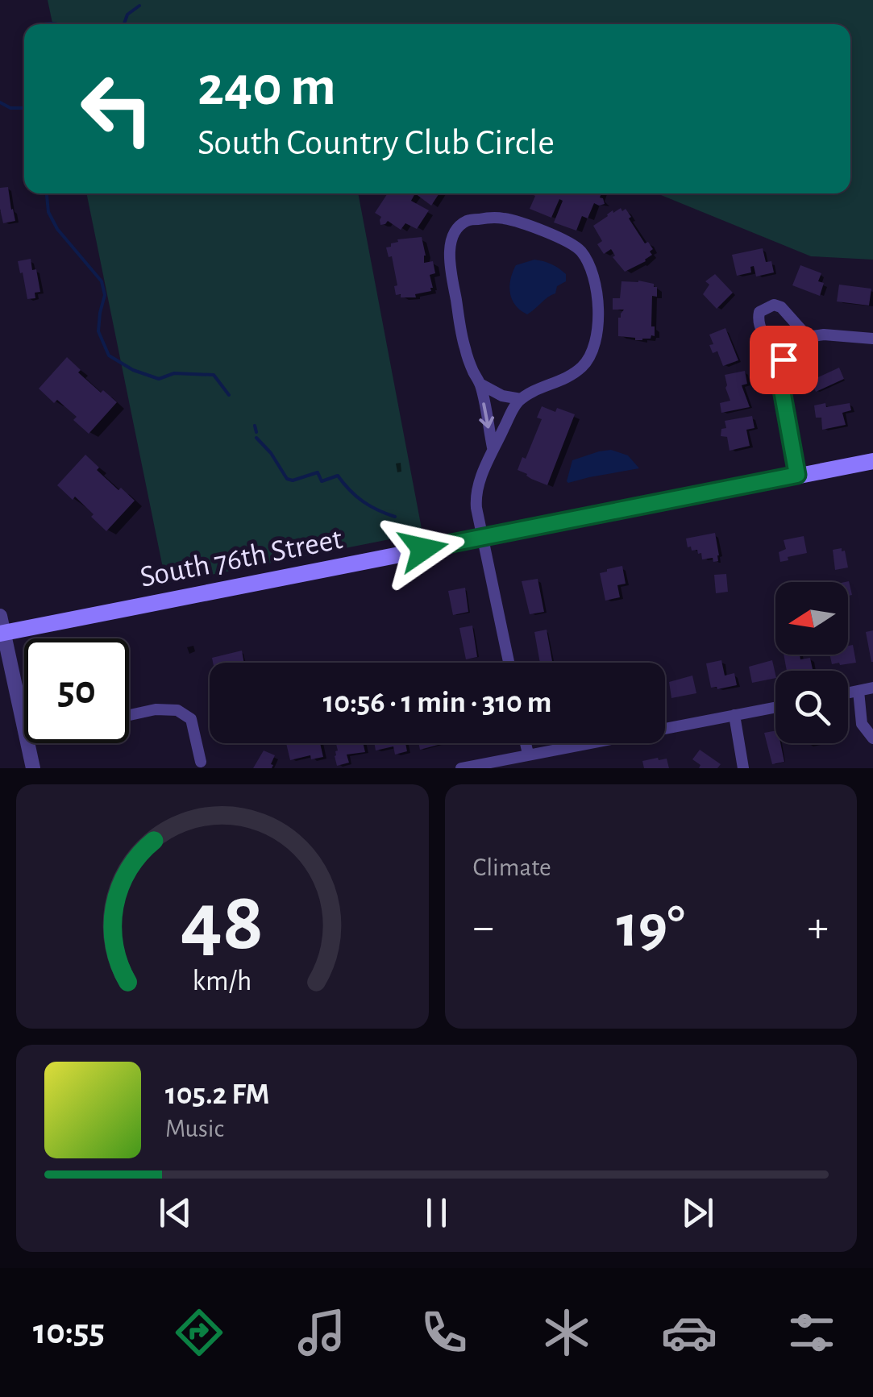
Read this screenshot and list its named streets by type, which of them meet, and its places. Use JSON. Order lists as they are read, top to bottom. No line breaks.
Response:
{"streets":{"main road":["South 76th Street"]},"north":"left","page":{"turn":["240 m","South Country Club Circle"],"limit":"50","trip":"10:56 · 1 min · 310 m","tile":"Climate","heat":["−","19°","+"],"song":["105.2 FM","Music"],"tabs":"10:55","gauge":["48","km/h"]}}
